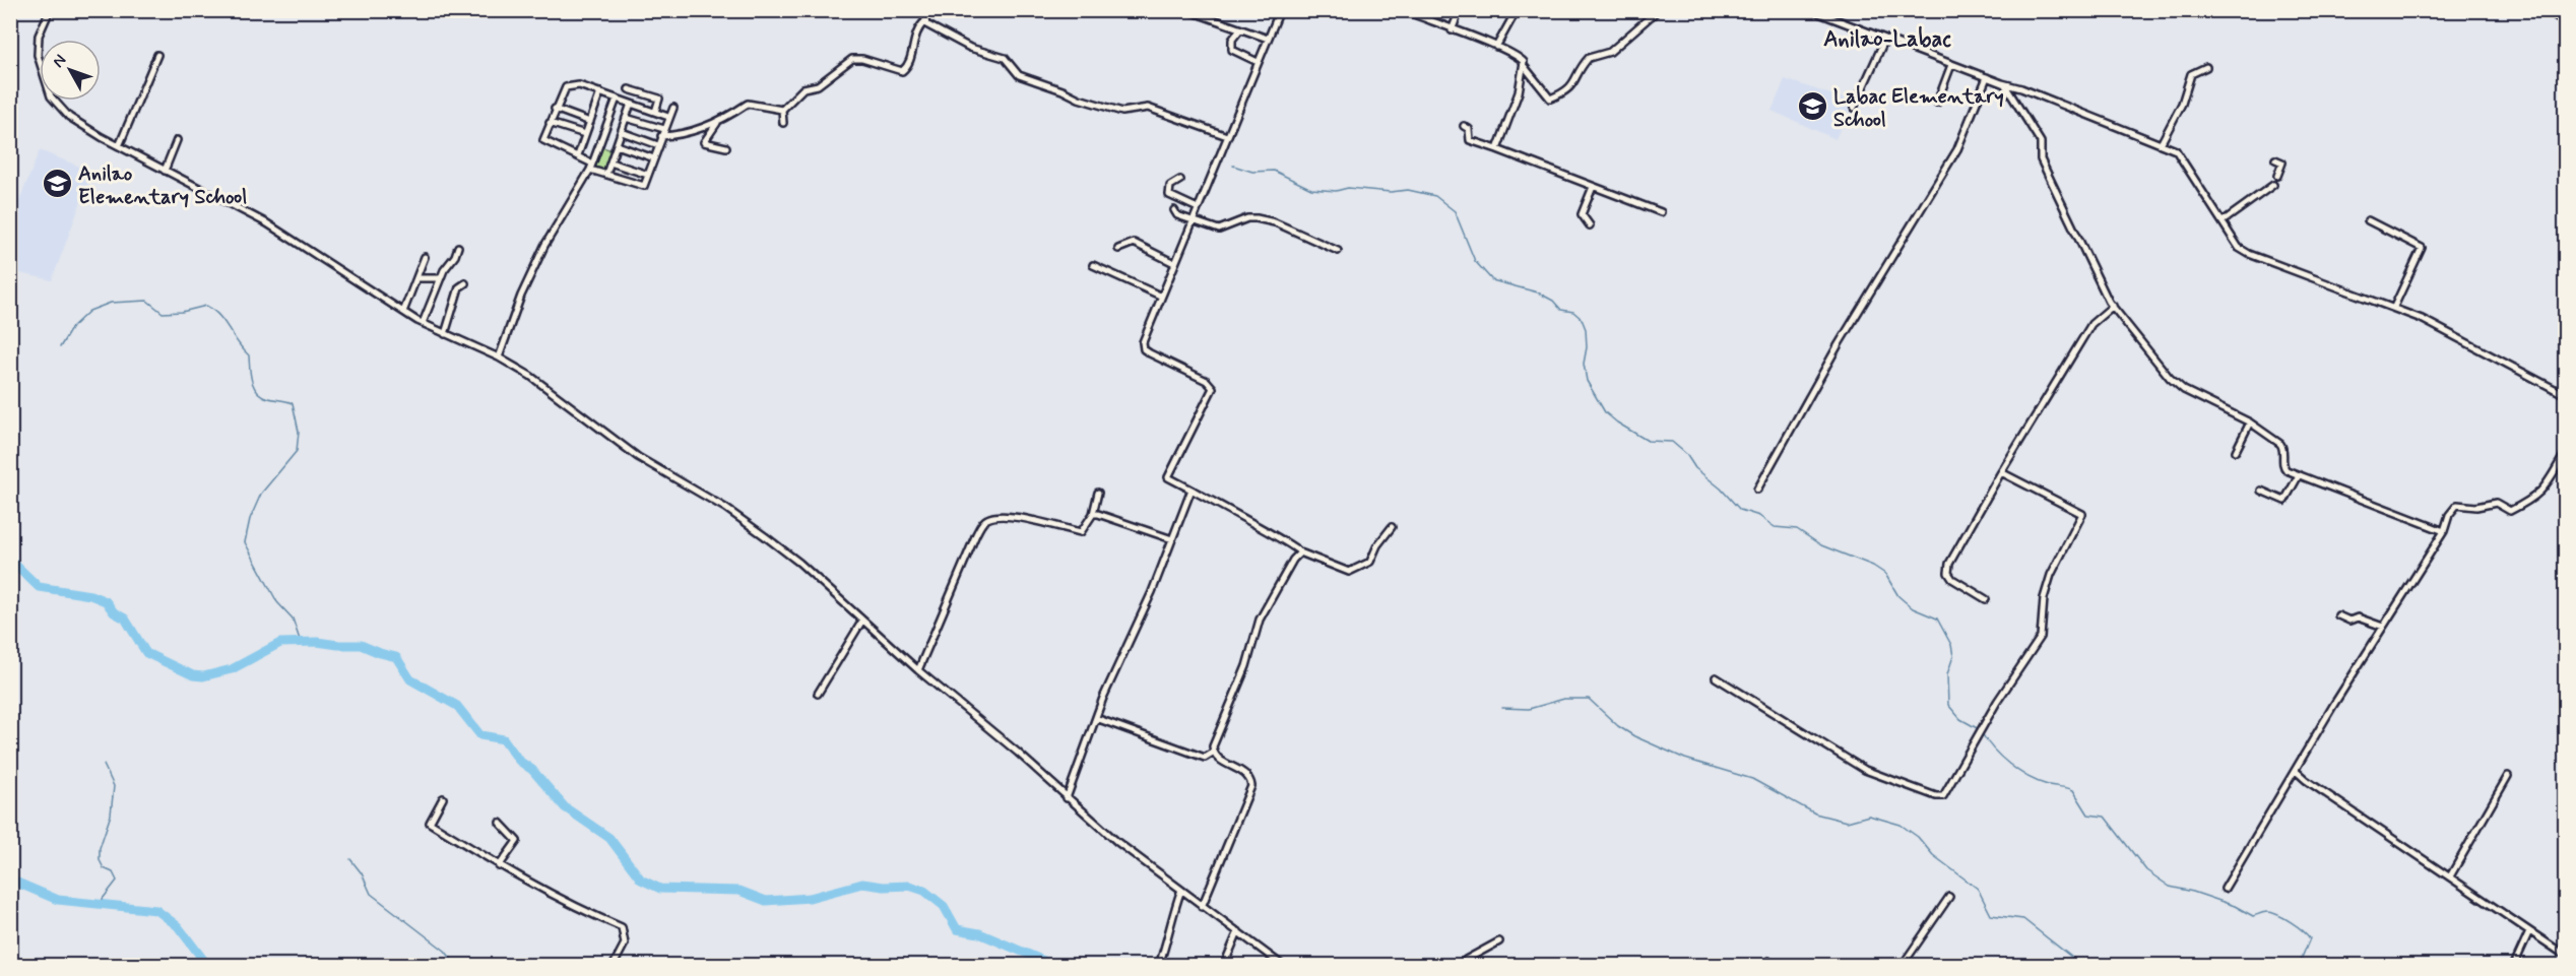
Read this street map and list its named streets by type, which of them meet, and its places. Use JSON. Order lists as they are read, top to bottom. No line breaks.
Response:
{"districts":["Anilao-Labac"],"places":{"school or university":["Labac Elementary School","Anilao Elementary School"]},"north":"top left"}
